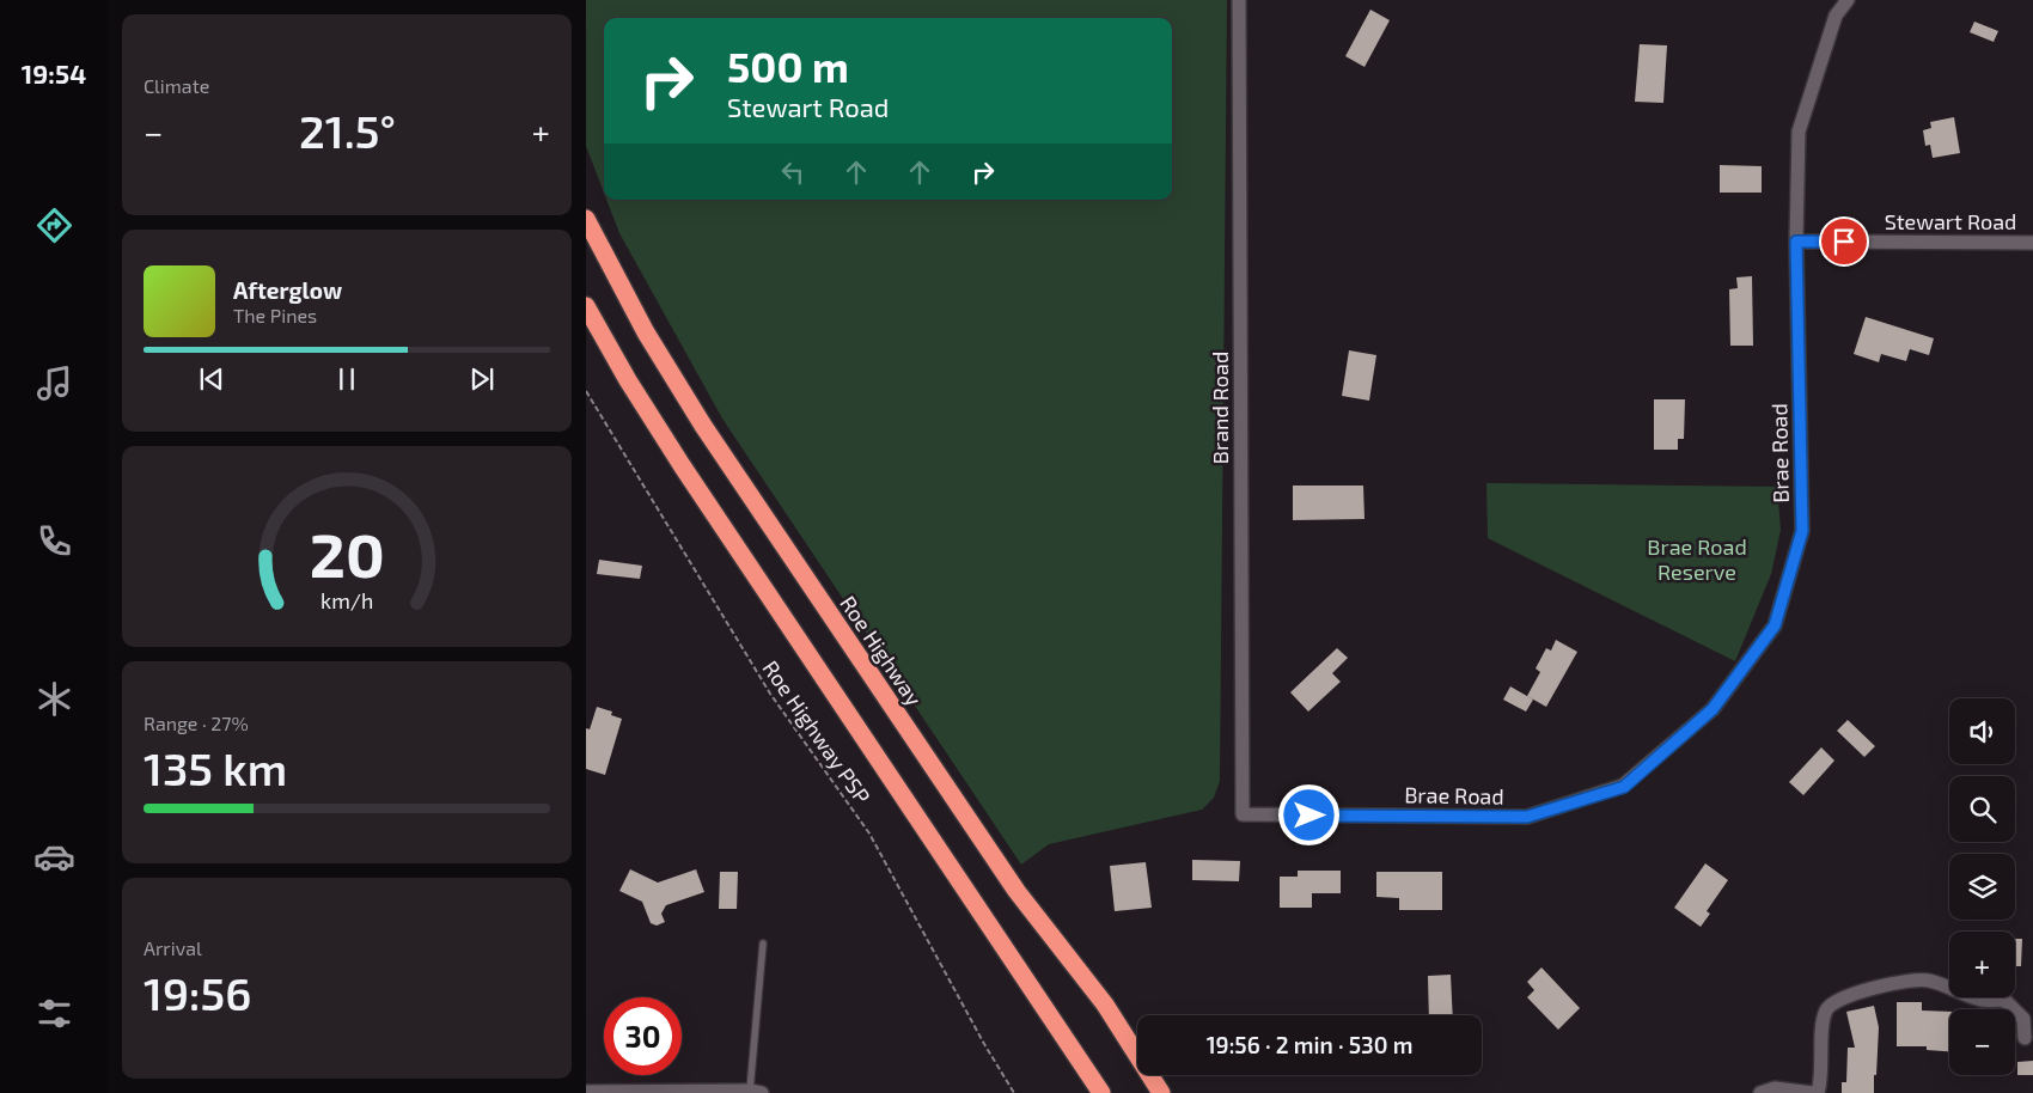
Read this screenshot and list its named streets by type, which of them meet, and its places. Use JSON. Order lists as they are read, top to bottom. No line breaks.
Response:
{"streets":{"highway":["Roe Highway"],"street":["Stewart Road","Brand Road","Brae Road"],"path":["Roe Highway PSP"]},"crossings":[["Stewart Road","Brae Road"],["Brand Road","Brae Road"]],"parks":["Brae Road Reserve"],"page":{"tabs":"19:54","tile":["Climate",["Range · 27%","135 km"],["Arrival","19:56"]],"turn":["500 m","Stewart Road"],"heat":["−","21.5°","+"],"song":["Afterglow","The Pines"],"map_buttons":["+","−"],"limit":"30","trip":"19:56 · 2 min · 530 m","gauge":["20","km/h"]}}
